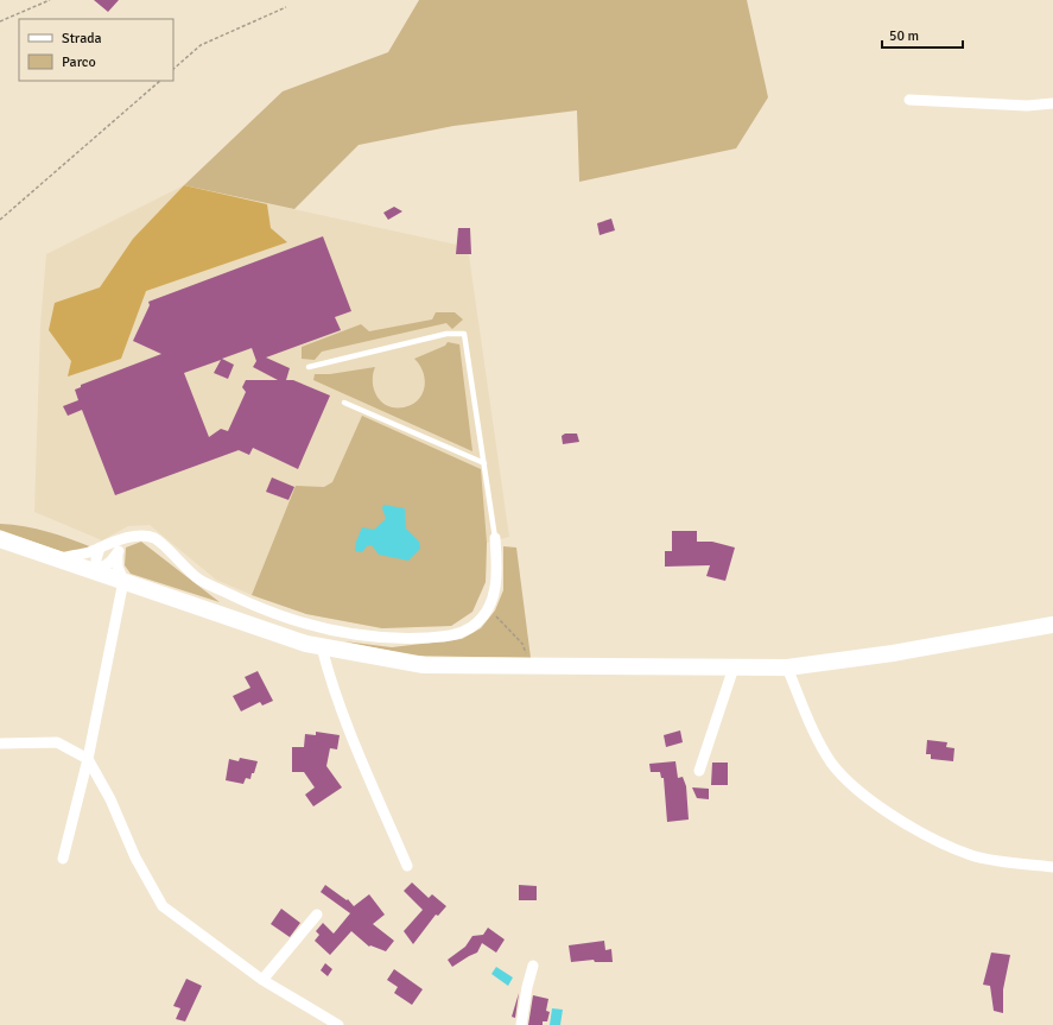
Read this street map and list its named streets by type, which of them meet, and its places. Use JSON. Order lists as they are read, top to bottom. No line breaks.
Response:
{"legend":["Strada","Parco"],"scale_bar":"50 m"}
